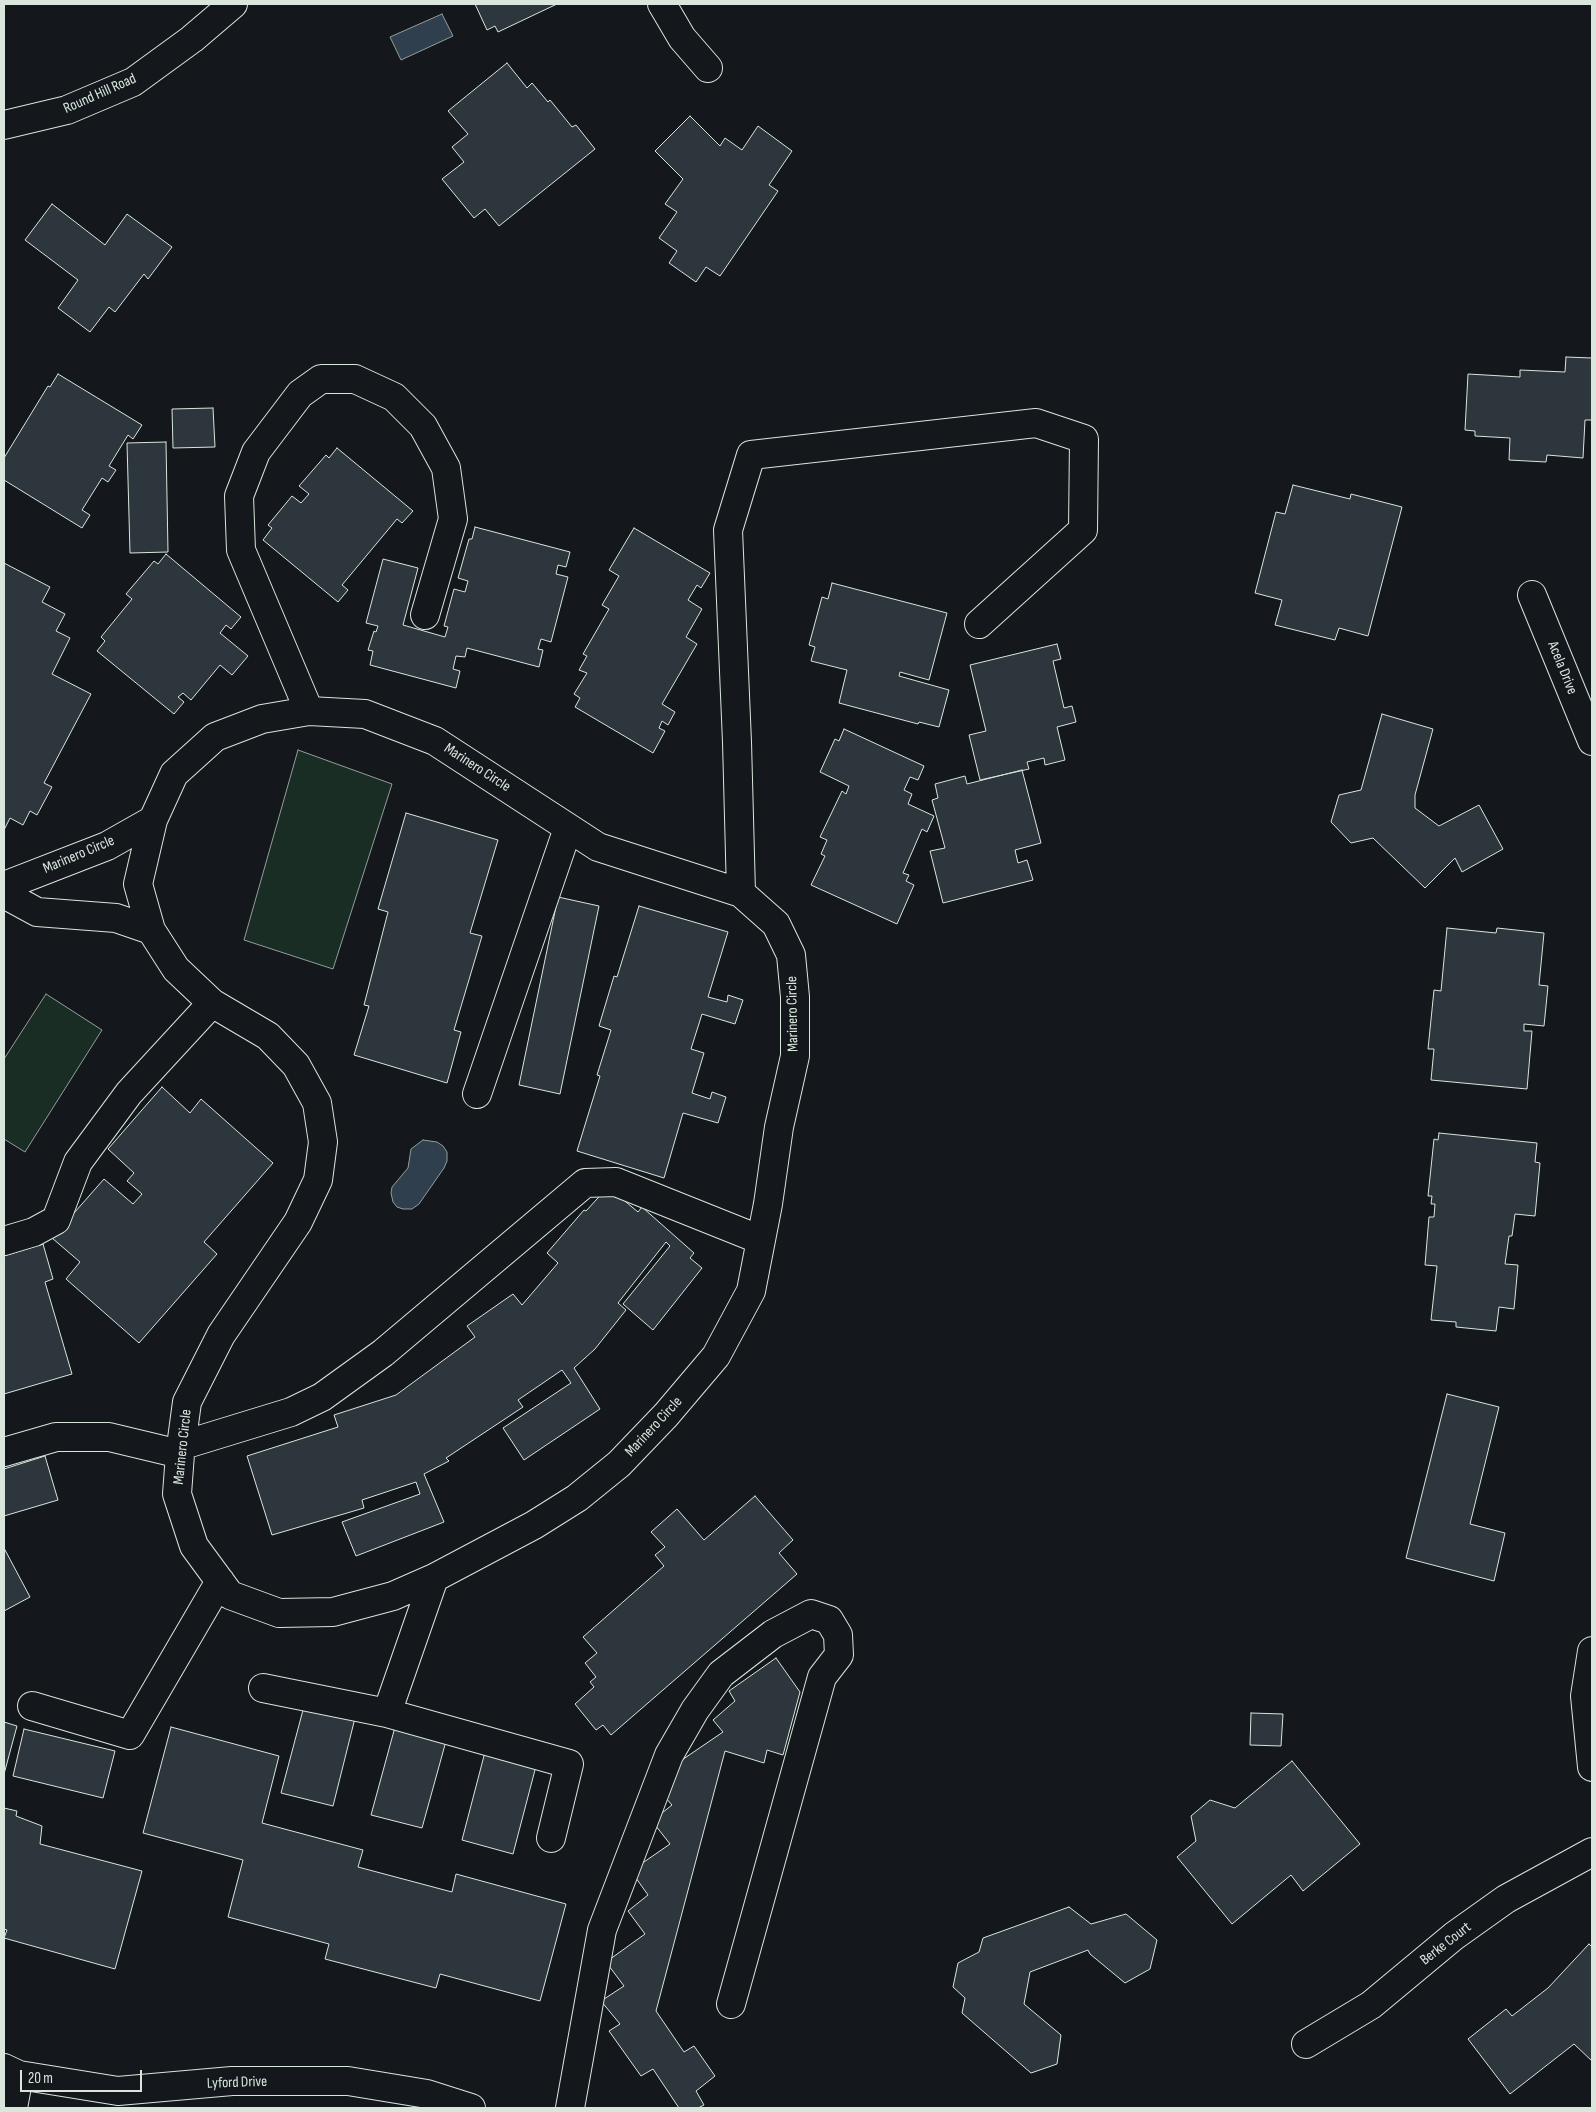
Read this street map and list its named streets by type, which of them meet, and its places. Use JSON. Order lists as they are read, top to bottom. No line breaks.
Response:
{"streets":{"street":["Round Hill Road","Acela Drive","Marinero Circle","Berke Court","Lyford Drive"]},"scale_bar":"20 m"}
